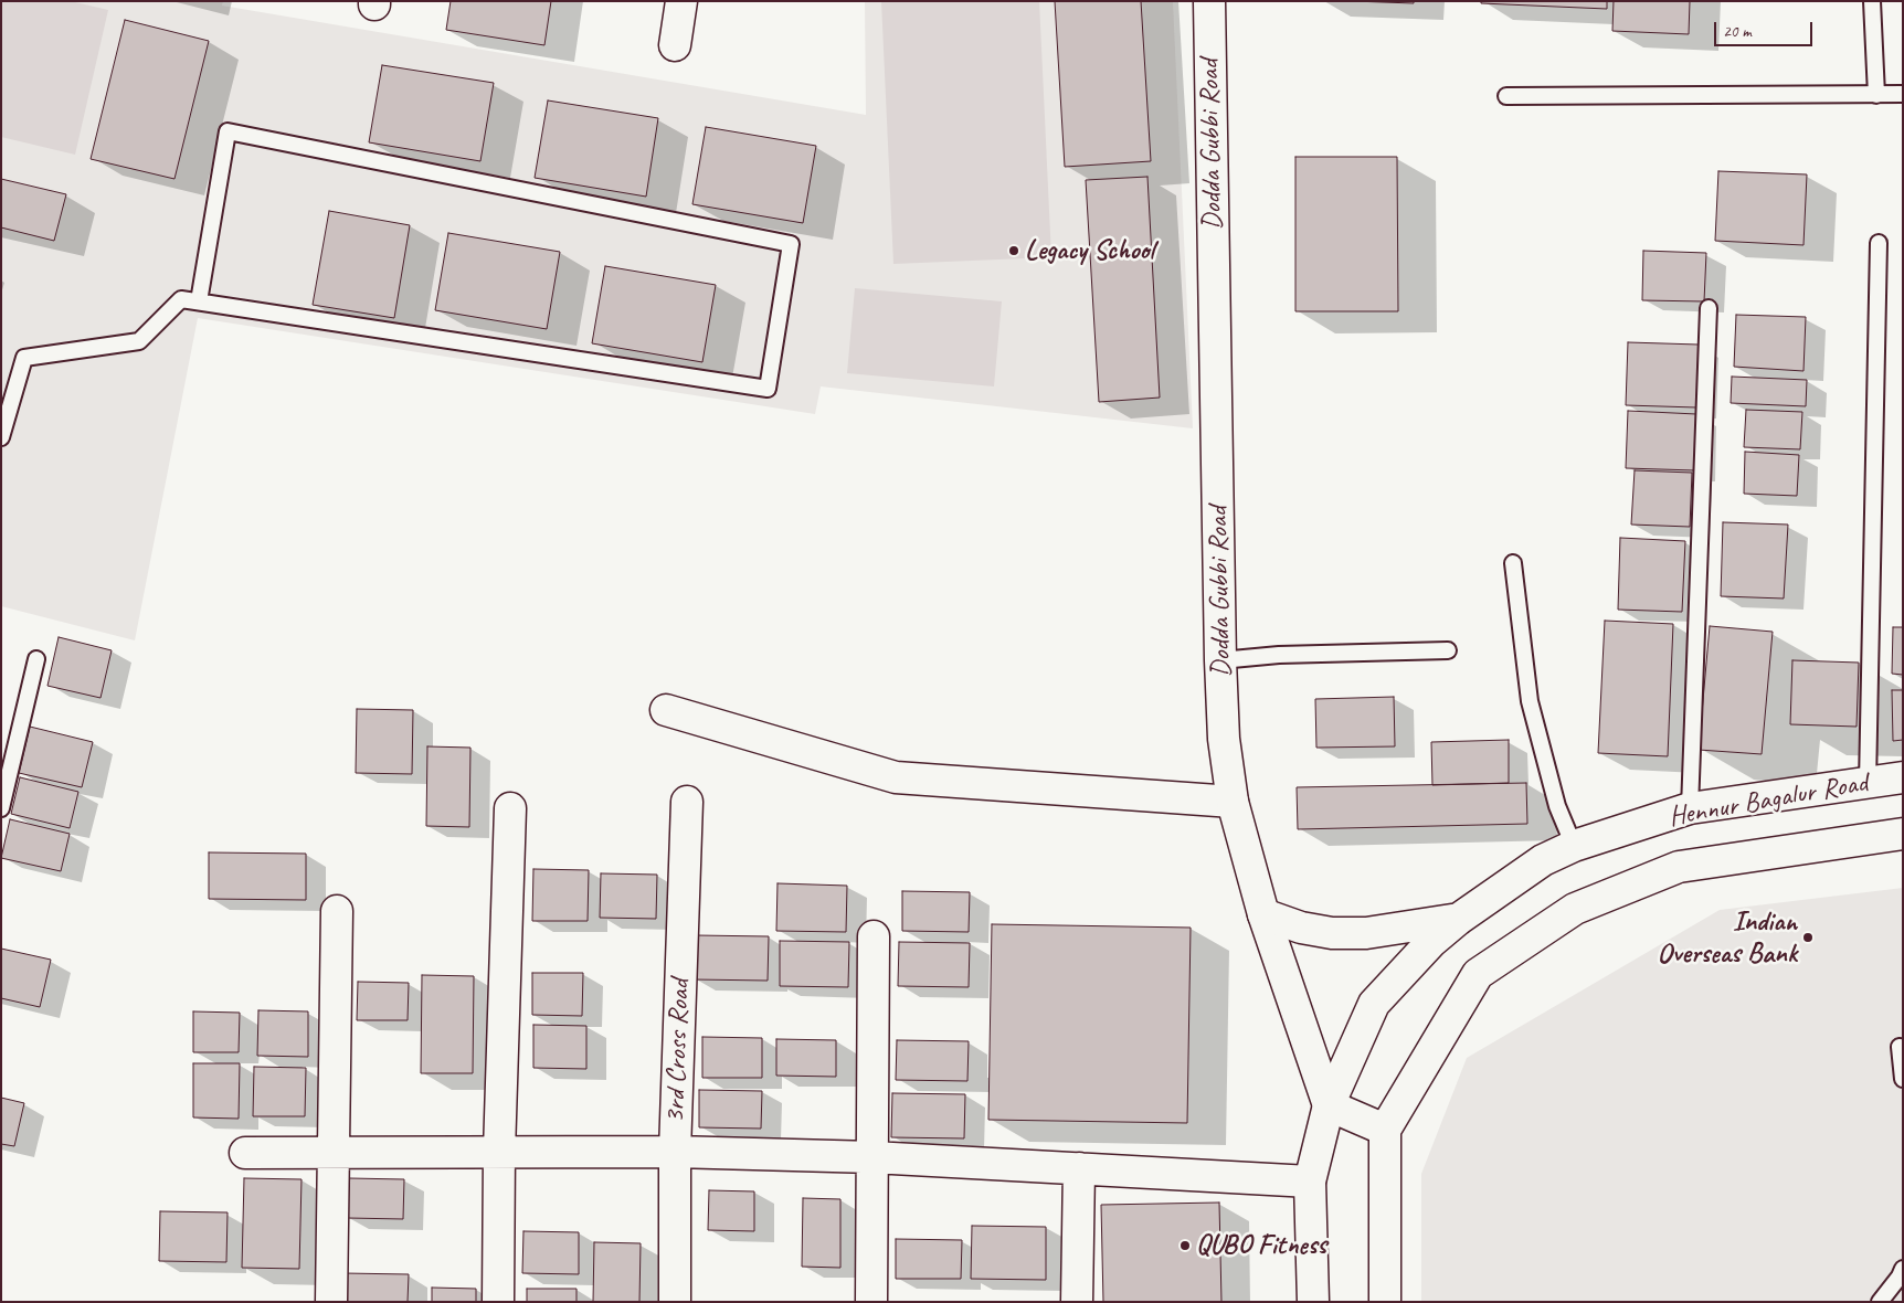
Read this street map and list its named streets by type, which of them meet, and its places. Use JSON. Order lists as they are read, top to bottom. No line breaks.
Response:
{"streets":{"street":["Dodda Gubbi Road","Hennur Bagalur Road","3rd Cross Road"]},"crossings":[["Dodda Gubbi Road","Hennur Bagalur Road"]],"places":["Legacy School","Indian Overseas Bank","QUBO Fitness"],"scale_bar":"20 m"}
